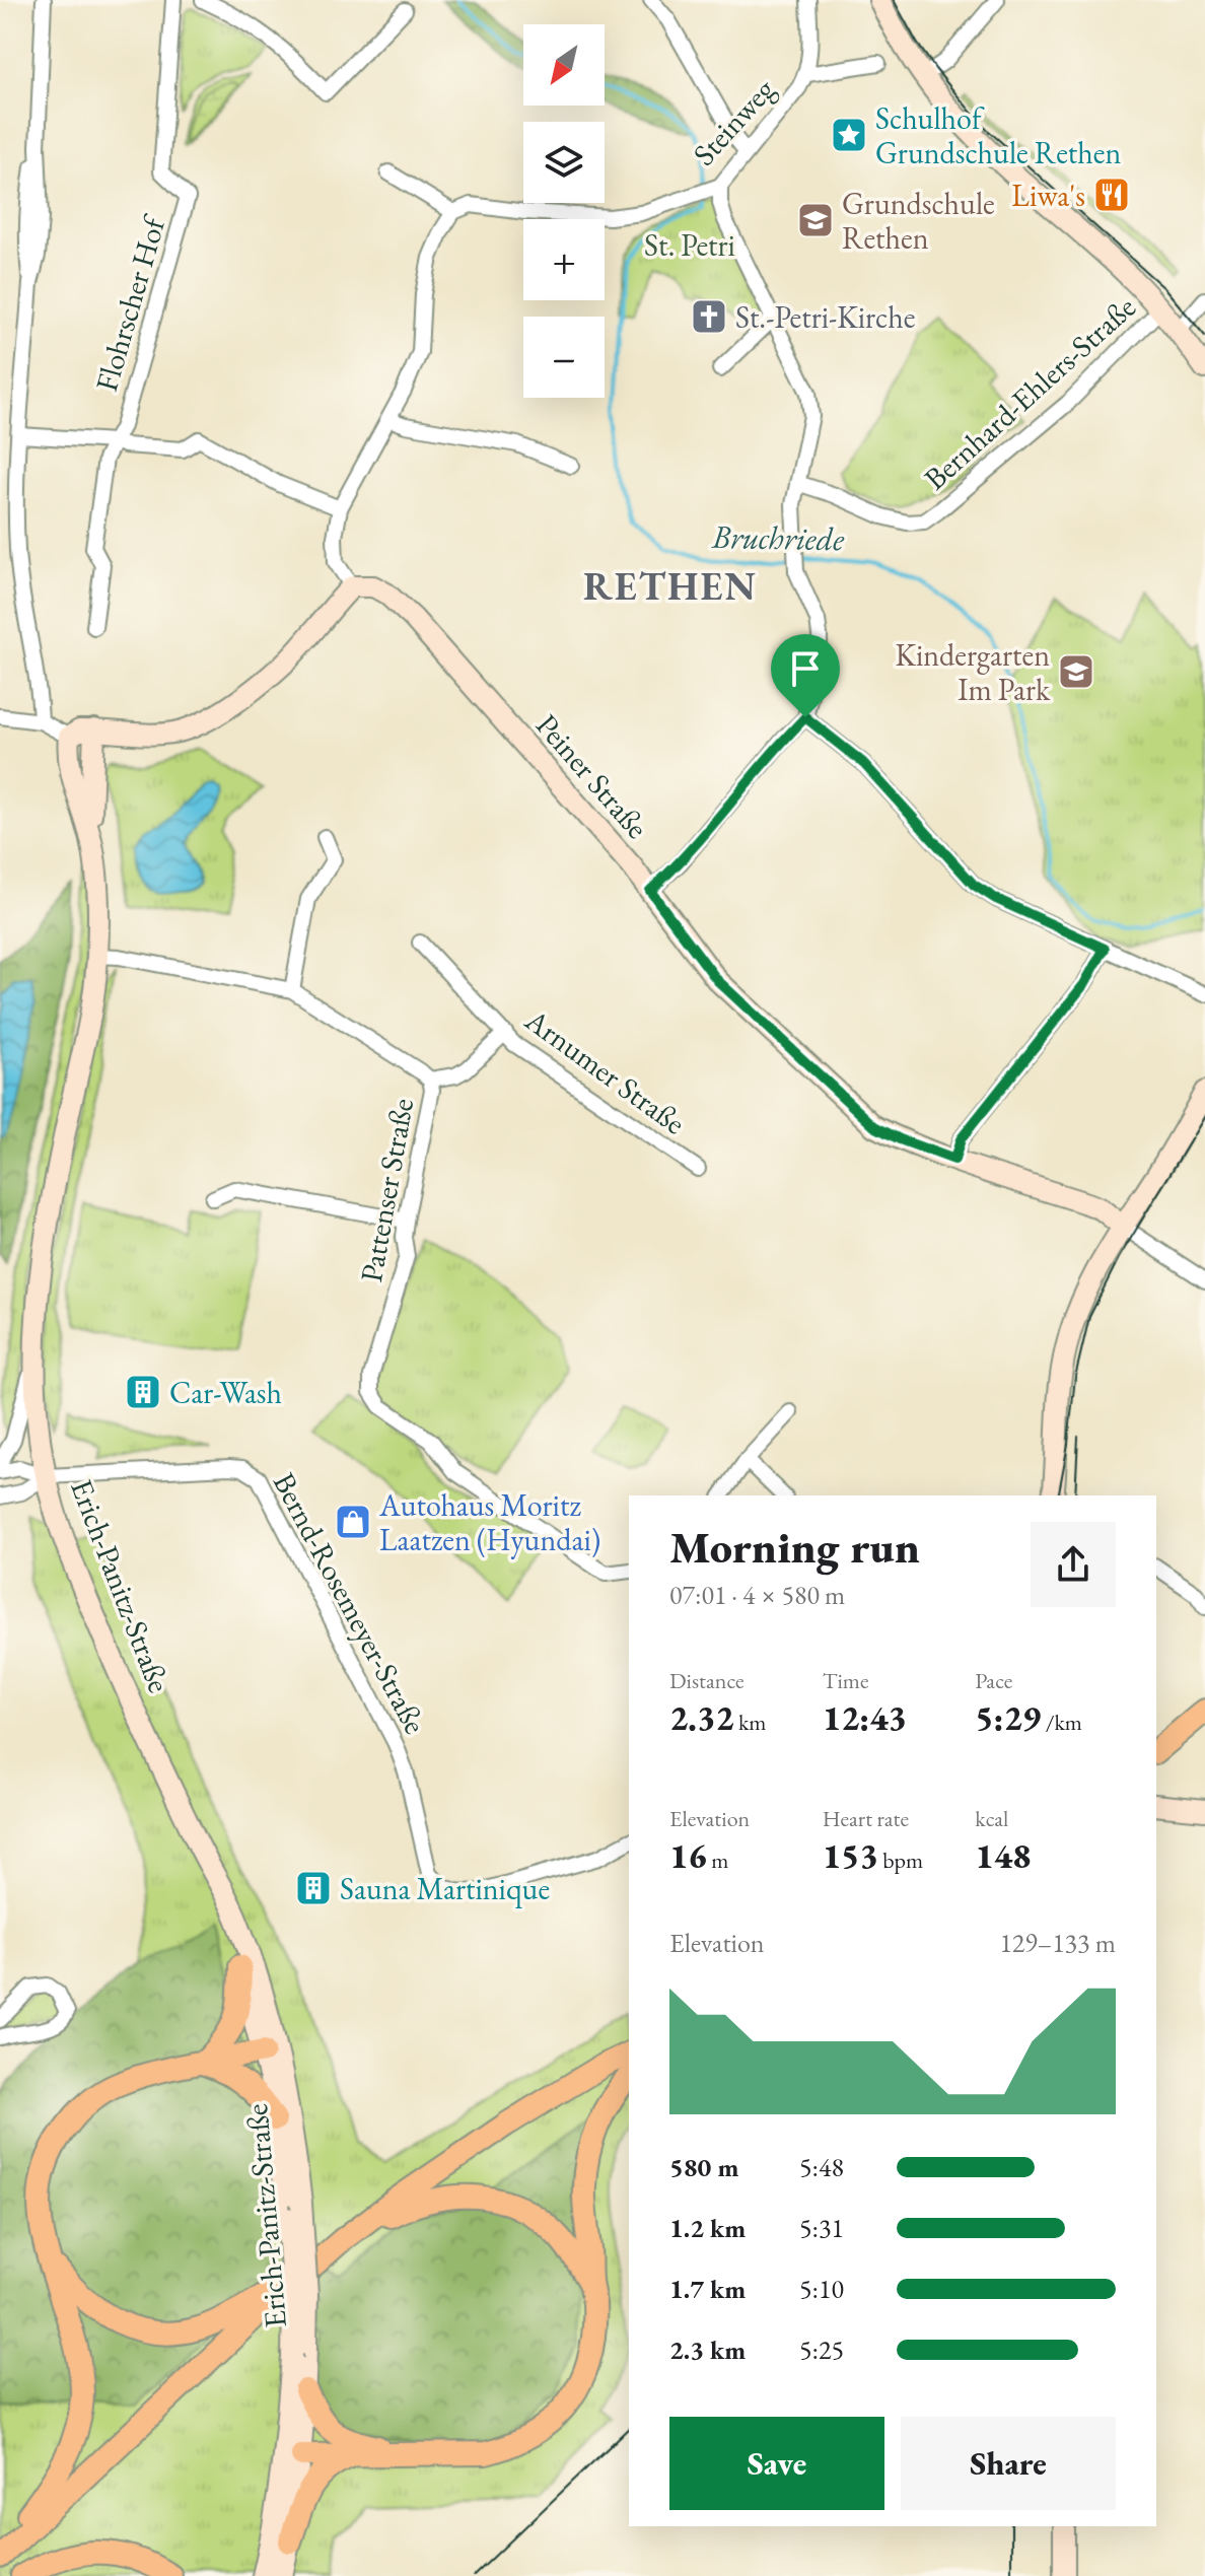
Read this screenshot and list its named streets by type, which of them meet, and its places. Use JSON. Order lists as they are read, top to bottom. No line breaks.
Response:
{"streets":{"street":["Steinweg","Flohrscher Hof","Bernhard-Ehlers-Straße","Peiner Straße","Arnumer Straße","Pattenser Straße","Erich-Panitz-Straße","Bernd-Rosemeyer-Straße"]},"crossings":[["Pattenser Straße","Erich-Panitz-Straße"],["Erich-Panitz-Straße","Bernd-Rosemeyer-Straße"]],"districts":["RETHEN"],"water":["Bruchriede"],"parks":["St. Petri"],"places":{"place":["Schulhof Grundschule Rethen"],"restaurant":["Liwa's"],"school or university":["Grundschule Rethen","Kindergarten Im Park"],"church":["St.-Petri-Kirche"],"building":["Car-Wash","Sauna Martinique"],"shop":["Autohaus Moritz Laatzen (Hyundai)"]},"north":"bottom left","page":{"map_buttons":["+","−"],"heading":["Morning run","07:01 · 4 × 580 m"],"stats":[["Distance","2.32 km"],["Time","12:43"],["Pace","5:29 /km"],["Elevation","16 m"],["Heart rate","153 bpm"],["kcal","148"]],"chart":["Elevation","129–133 m"],"list":[{"name":"580 m","note":"5:48"},{"name":"1.2 km","note":"5:31"},{"name":"1.7 km","note":"5:10"},{"name":"2.3 km","note":"5:25"}],"buttons":["Save","Share"]}}
